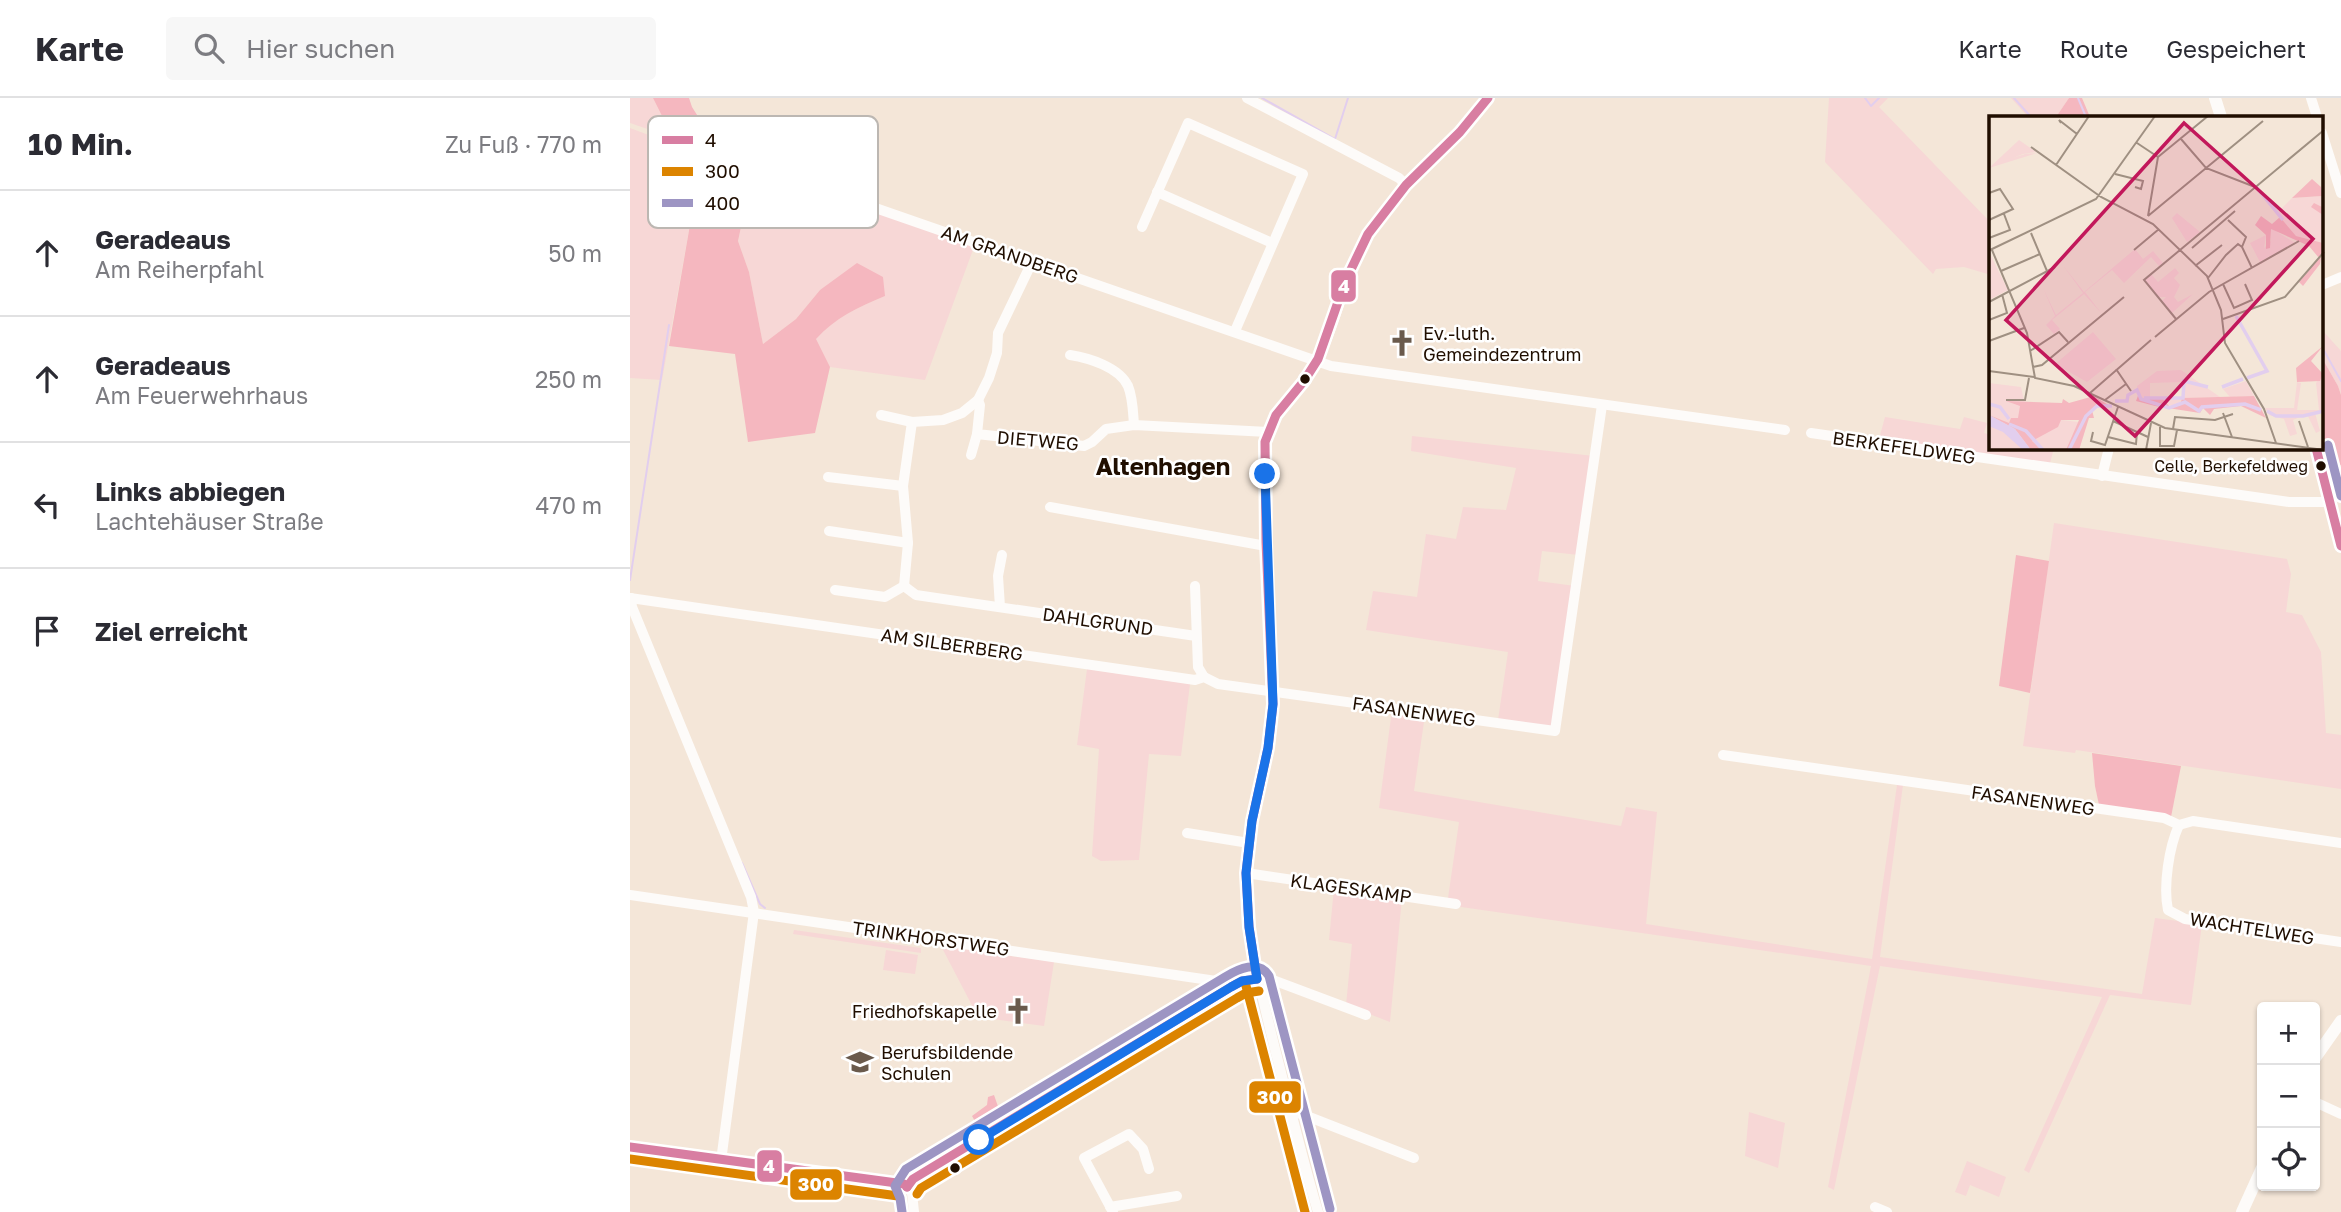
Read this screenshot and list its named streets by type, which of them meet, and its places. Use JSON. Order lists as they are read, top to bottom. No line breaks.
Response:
{"streets":{"street":["AM GRANDBERG","DIETWEG","BERKEFELDWEG","DAHLGRUND","AM SILBERBERG","FASANENWEG","KLAGESKAMP","WACHTELWEG","TRINKHORSTWEG"]},"crossings":[["AM SILBERBERG","FASANENWEG"],["FASANENWEG","WACHTELWEG"]],"districts":["Altenhagen"],"places":{"church":["Ev.-luth. Gemeindezentrum","Friedhofskapelle"],"other":["Celle, Berkefeldweg"],"school or university":["Berufsbildende Schulen"]},"lines":["transit line 4","transit line 400","transit line 300"],"legend":["4","300","400"],"page":{"header":"Karte","search":"Hier suchen","nav":["Karte","Route","Gespeichert"],"heading":["10 Min.","Zu Fuß · 770 m"],"list":[["Geradeaus","Am Reiherpfahl","50 m"],["Geradeaus","Am Feuerwehrhaus","250 m"],["Links abbiegen","Lachtehäuser Straße","470 m"],"Ziel erreicht"],"map_buttons":["+","−"]}}
